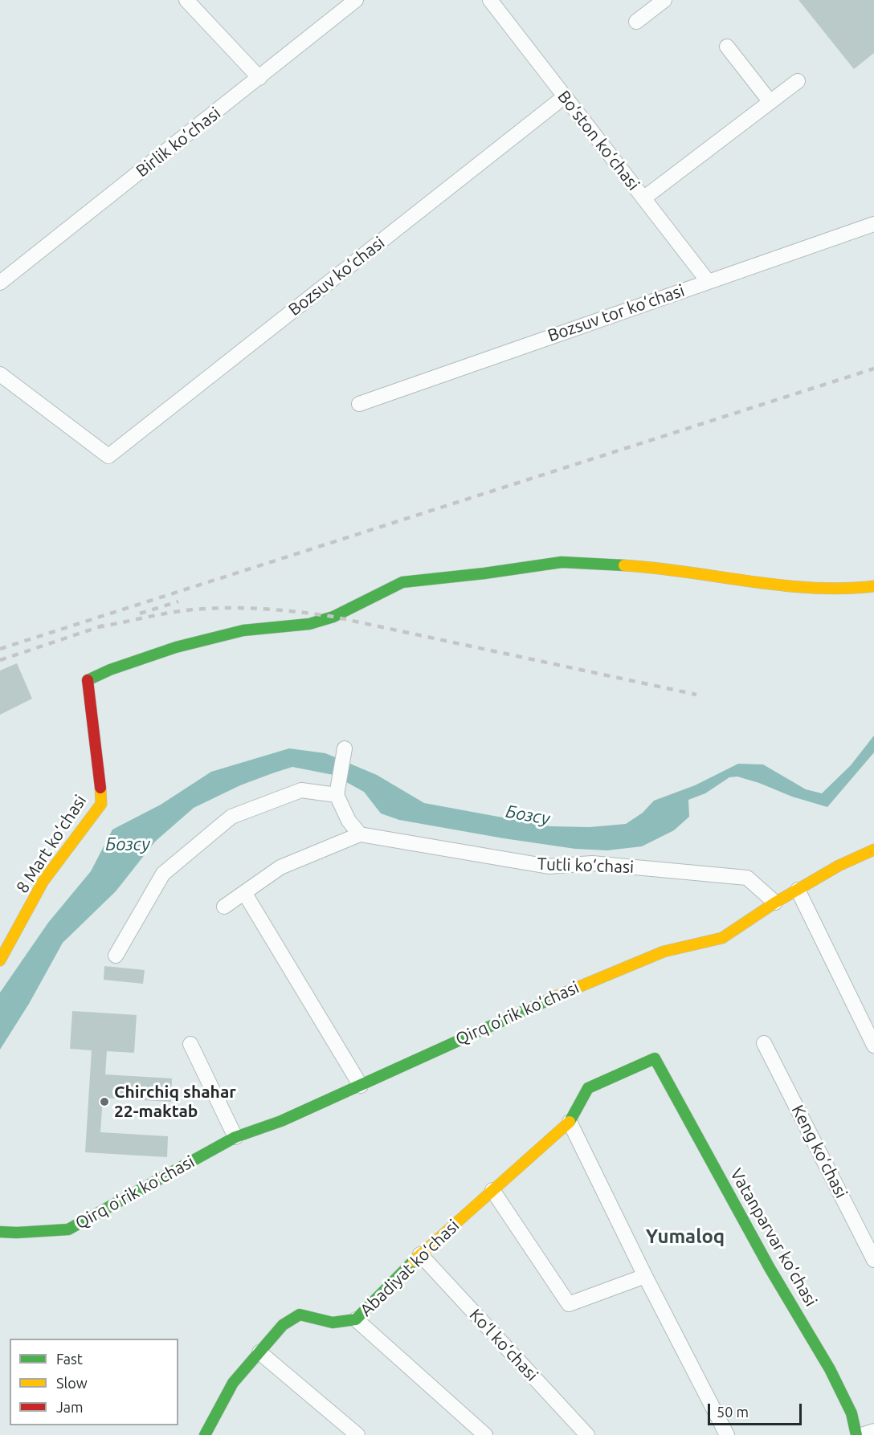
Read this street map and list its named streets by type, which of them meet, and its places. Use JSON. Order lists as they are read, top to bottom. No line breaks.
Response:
{"streets":{"street":["Bo‘ston ko‘chasi","Birlik ko‘chasi","Bozsuv ko‘chasi","Bozsuv tor ko‘chasi","8 Mart ko‘chasi","Tutli ko‘chasi","Qirq o‘rik ko‘chasi","Keng ko‘chasi","Vatanparvar ko‘chasi","Abadiyat ko‘chasi","Ko‘l ko‘chasi"]},"crossings":[["Bo‘ston ko‘chasi","Bozsuv ko‘chasi"],["Bo‘ston ko‘chasi","Bozsuv tor ko‘chasi"],["Tutli ko‘chasi","Qirq o‘rik ko‘chasi"],["Vatanparvar ko‘chasi","Abadiyat ko‘chasi"],["Abadiyat ko‘chasi","Ko‘l ko‘chasi"]],"districts":["Yumaloq"],"water":["Бозсу"],"places":["Chirchiq shahar 22-maktab"],"legend":["Fast","Slow","Jam"],"scale_bar":"50 m"}
